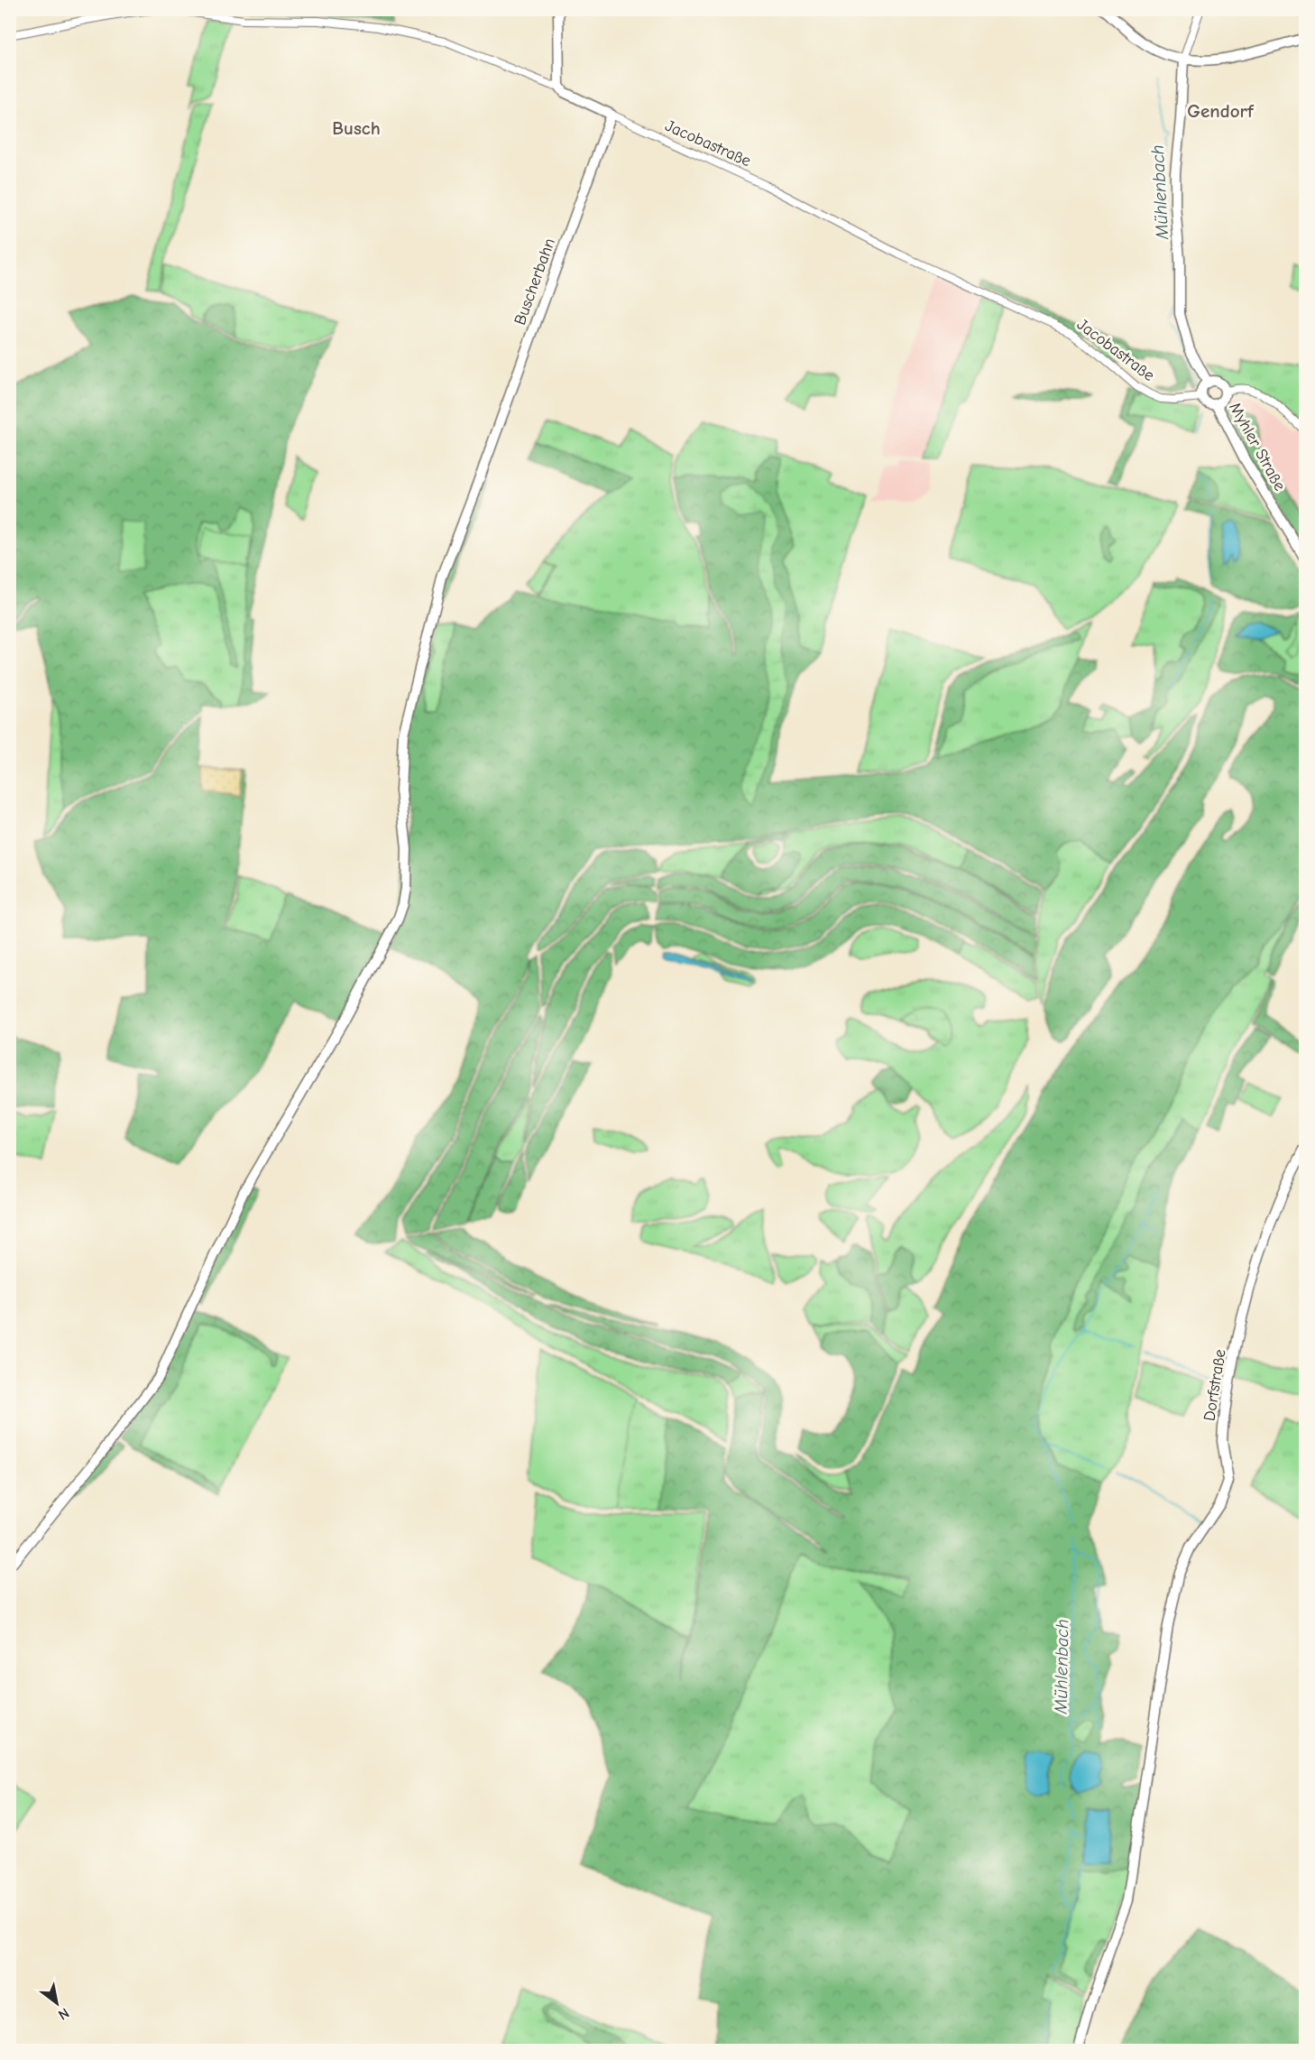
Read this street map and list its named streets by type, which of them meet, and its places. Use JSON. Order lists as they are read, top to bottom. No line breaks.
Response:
{"streets":{"main road":["Jacobastraße","Buscherbahn","Myhler Straße","Dorfstraße"]},"crossings":[["Jacobastraße","Buscherbahn"],["Jacobastraße","Myhler Straße"]],"districts":["Gendorf","Busch"],"water":["Mühlenbach"],"north":"bottom right"}
